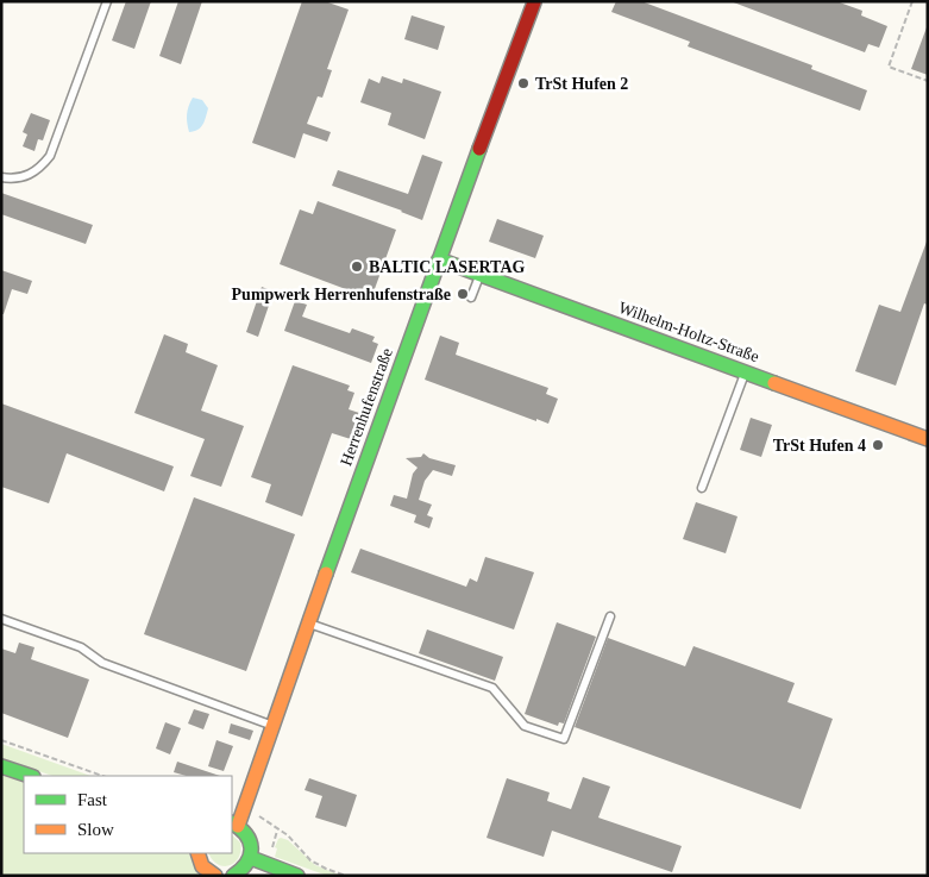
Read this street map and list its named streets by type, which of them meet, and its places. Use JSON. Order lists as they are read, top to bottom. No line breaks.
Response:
{"streets":{"street":["Wilhelm-Holtz-Straße","Herrenhufenstraße"]},"crossings":[["Wilhelm-Holtz-Straße","Herrenhufenstraße"]],"places":["TrSt Hufen 2","BALTIC LASERTAG","Pumpwerk Herrenhufenstraße","TrSt Hufen 4"],"legend":["Fast","Slow"]}
